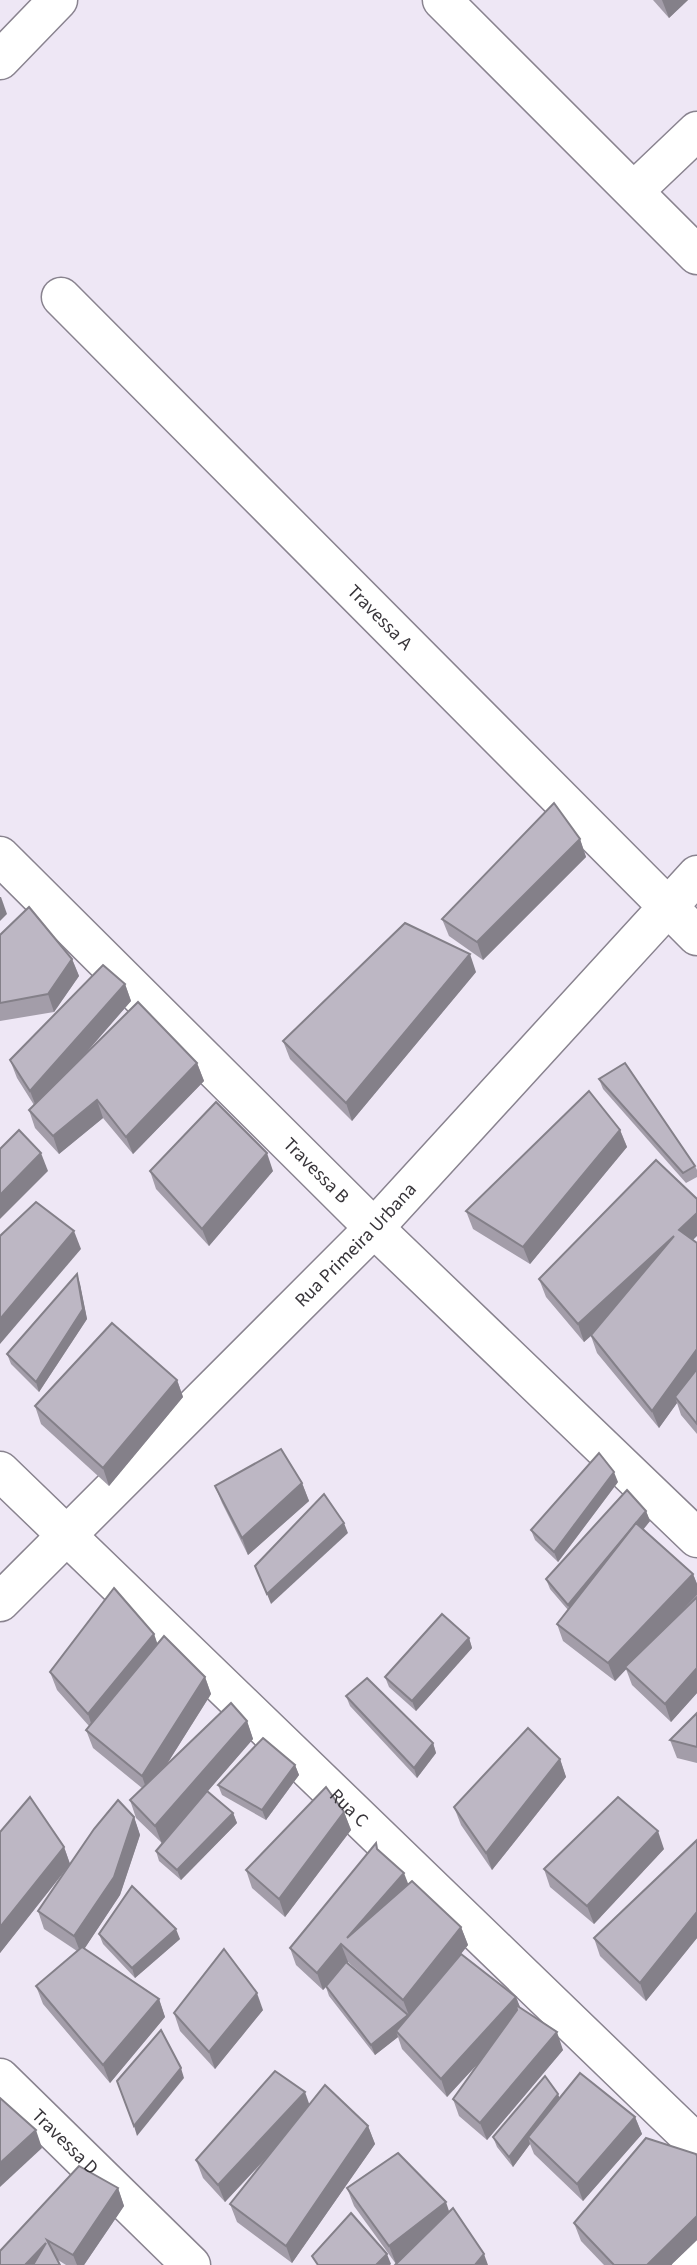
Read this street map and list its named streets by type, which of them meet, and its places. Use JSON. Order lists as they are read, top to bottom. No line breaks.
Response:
{"streets":{"street":["Travessa A","Travessa B","Rua Primeira Urbana","Rua C","Travessa D"]},"crossings":[["Travessa A","Rua Primeira Urbana"],["Travessa B","Rua Primeira Urbana"],["Rua Primeira Urbana","Rua C"]]}
